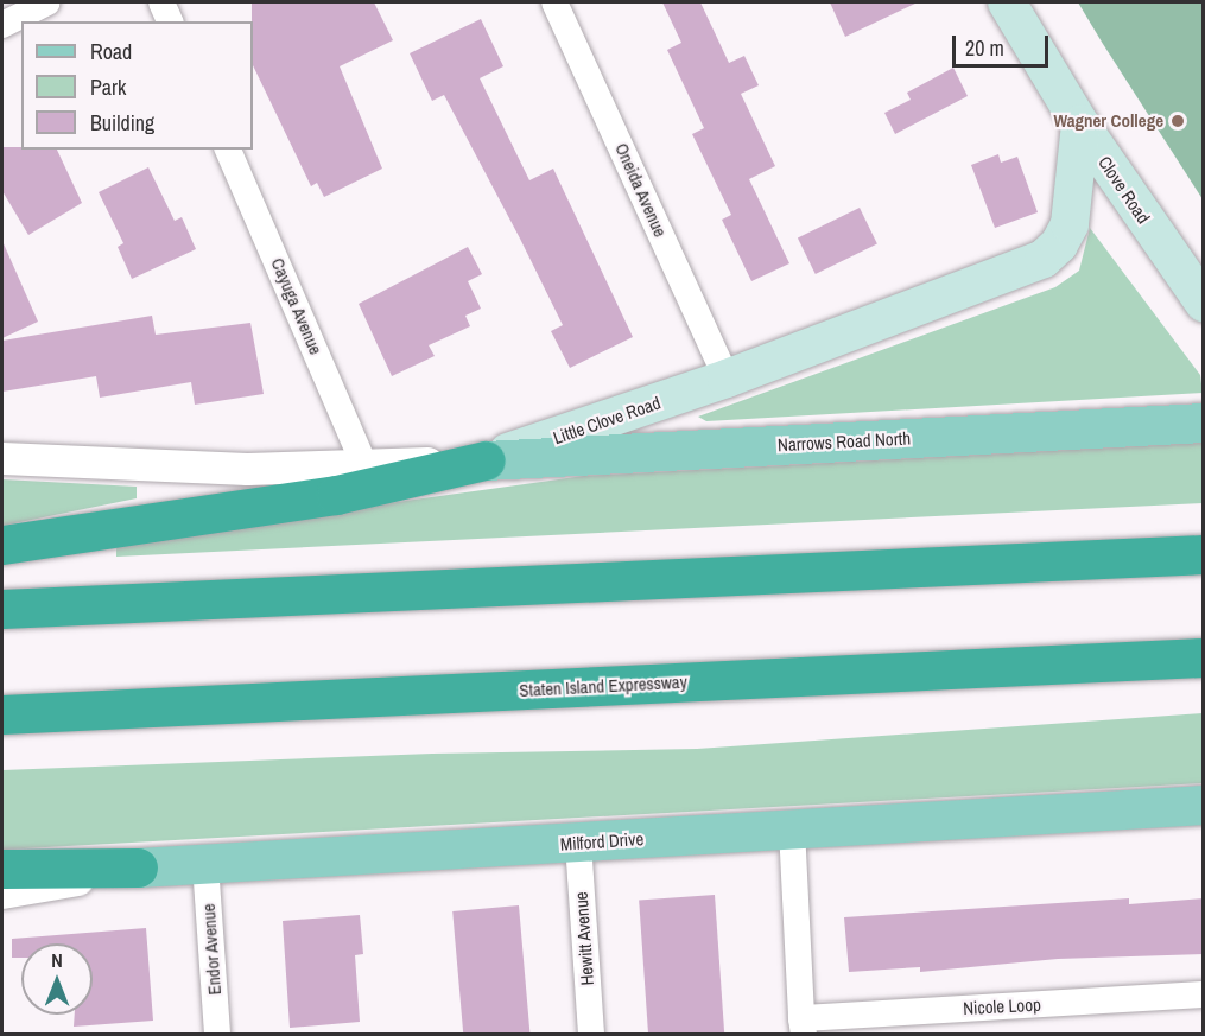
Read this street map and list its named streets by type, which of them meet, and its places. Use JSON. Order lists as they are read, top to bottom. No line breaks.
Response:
{"streets":{"highway":["Staten Island Expressway"],"main road":["Clove Road","Little Clove Road","Narrows Road North","Milford Drive"],"street":["Oneida Avenue","Cayuga Avenue","Hewitt Avenue","Endor Avenue","Nicole Loop"]},"crossings":[["Oneida Avenue","Little Clove Road"],["Clove Road","Little Clove Road"],["Cayuga Avenue","Little Clove Road"],["Little Clove Road","Narrows Road North"],["Milford Drive","Hewitt Avenue"],["Milford Drive","Endor Avenue"],["Milford Drive","Nicole Loop"]],"places":["Wagner College"],"legend":["Road","Park","Building"],"scale_bar":"20 m","north":"top"}
